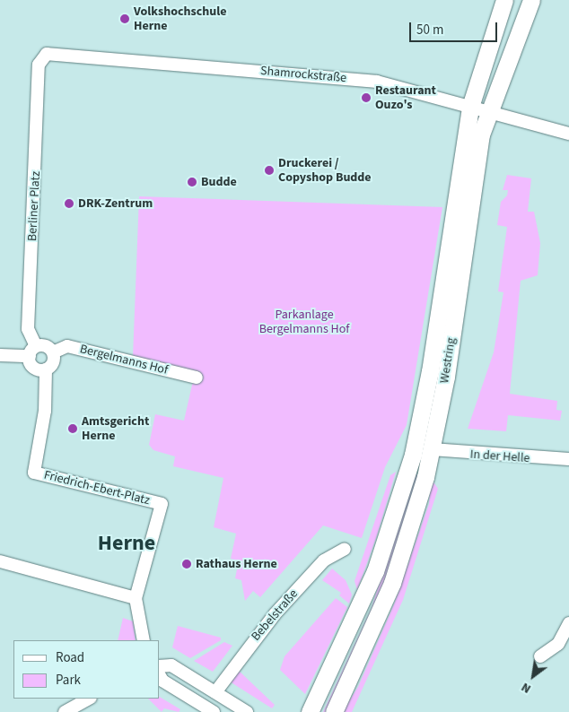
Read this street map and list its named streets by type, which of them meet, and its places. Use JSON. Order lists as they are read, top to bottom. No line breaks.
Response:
{"streets":{"main road":["Westring"],"street":["Shamrockstraße","Berliner Platz","Bergelmanns Hof","In der Helle","Friedrich-Ebert-Platz","Bebelstraße"]},"crossings":[["Shamrockstraße","Berliner Platz"],["Shamrockstraße","Westring"],["Berliner Platz","Bergelmanns Hof"],["Berliner Platz","Friedrich-Ebert-Platz"],["Bergelmanns Hof","Friedrich-Ebert-Platz"],["Westring","In der Helle"]],"districts":["Herne"],"parks":["Parkanlage Bergelmanns Hof"],"places":["Volkshochschule Herne","Restaurant Ouzo's","Druckerei / Copyshop Budde","Budde","DRK-Zentrum","Amtsgericht Herne","Rathaus Herne"],"legend":["Road","Park"],"scale_bar":"50 m","north":"bottom left"}
